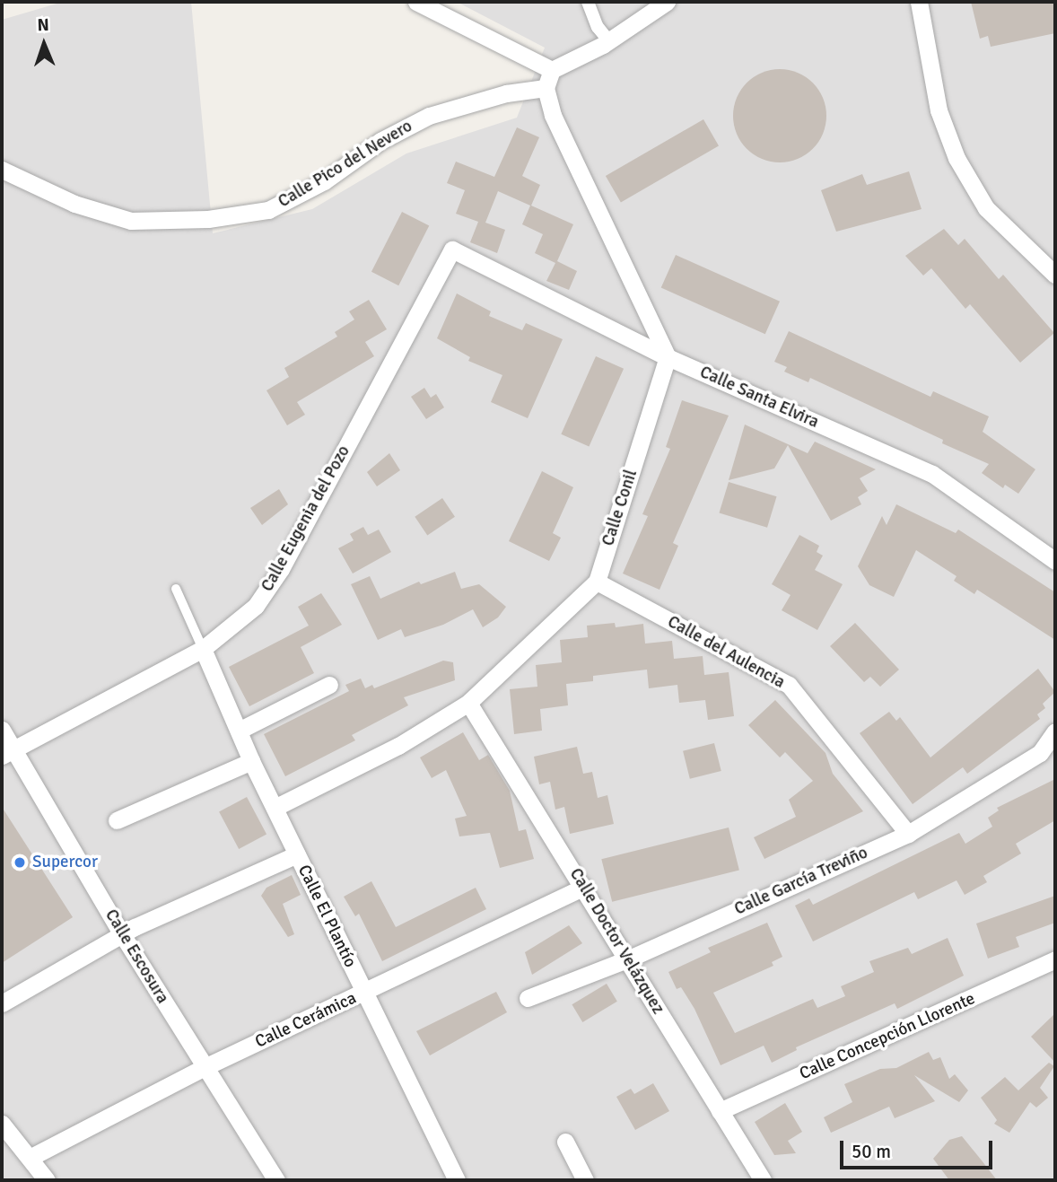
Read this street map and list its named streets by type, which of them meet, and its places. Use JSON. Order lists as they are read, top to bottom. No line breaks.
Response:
{"streets":{"street":["Calle Pico del Nevero","Calle Santa Elvira","Calle Conil","Calle Eugenia del Pozo","Calle del Aulencia","Calle García Treviño","Calle El Plantío","Calle Doctor Velázquez","Calle Escosura","Calle Cerámica","Calle Concepción Llorente"]},"crossings":[["Calle Santa Elvira","Calle Conil"],["Calle Santa Elvira","Calle Eugenia del Pozo"],["Calle Conil","Calle del Aulencia"],["Calle Conil","Calle El Plantío"],["Calle Conil","Calle Doctor Velázquez"],["Calle Eugenia del Pozo","Calle El Plantío"],["Calle Eugenia del Pozo","Calle Escosura"],["Calle del Aulencia","Calle García Treviño"],["Calle García Treviño","Calle Doctor Velázquez"],["Calle El Plantío","Calle Cerámica"],["Calle Doctor Velázquez","Calle Cerámica"],["Calle Doctor Velázquez","Calle Concepción Llorente"],["Calle Escosura","Calle Cerámica"]],"places":["Supercor"],"scale_bar":"50 m","north":"top"}
